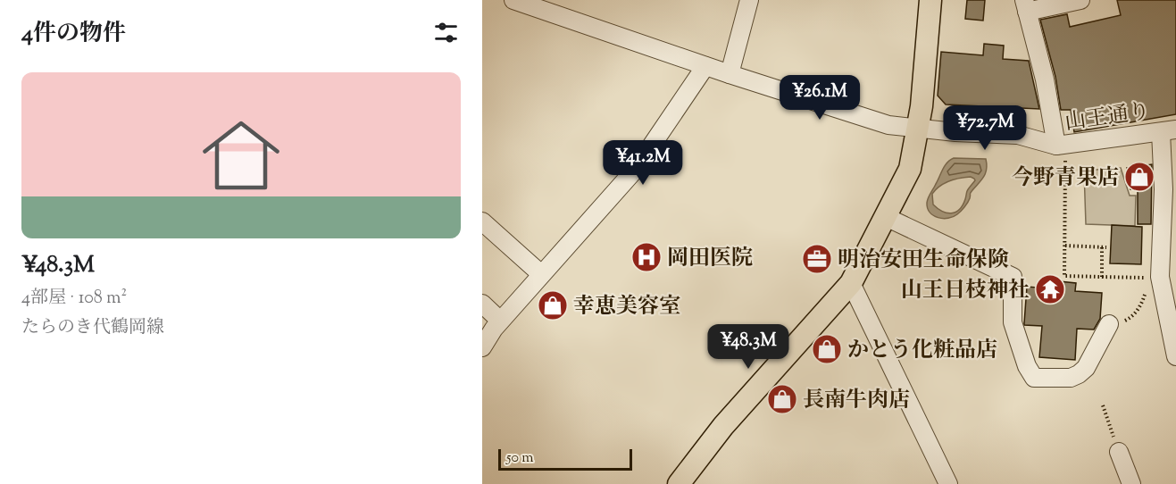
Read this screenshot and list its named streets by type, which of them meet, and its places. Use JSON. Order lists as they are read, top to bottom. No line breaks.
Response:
{"streets":{"street":["山王通り"]},"places":{"shop":["今野青果店","幸恵美容室","かとう化粧品店","長南牛肉店"],"hospital":["岡田医院"],"office":["明治安田生命保険"],"temple":["山王日枝神社"]},"scale_bar":"50 m","page":{"heading":"4件の物件","list":[{"name":"¥48.3M","note":"4部屋 · 108 m² · たらのき代鶴岡線"}],"price":["¥26.1M","¥72.7M","¥41.2M","¥48.3M"],"scale":"50 m"}}
